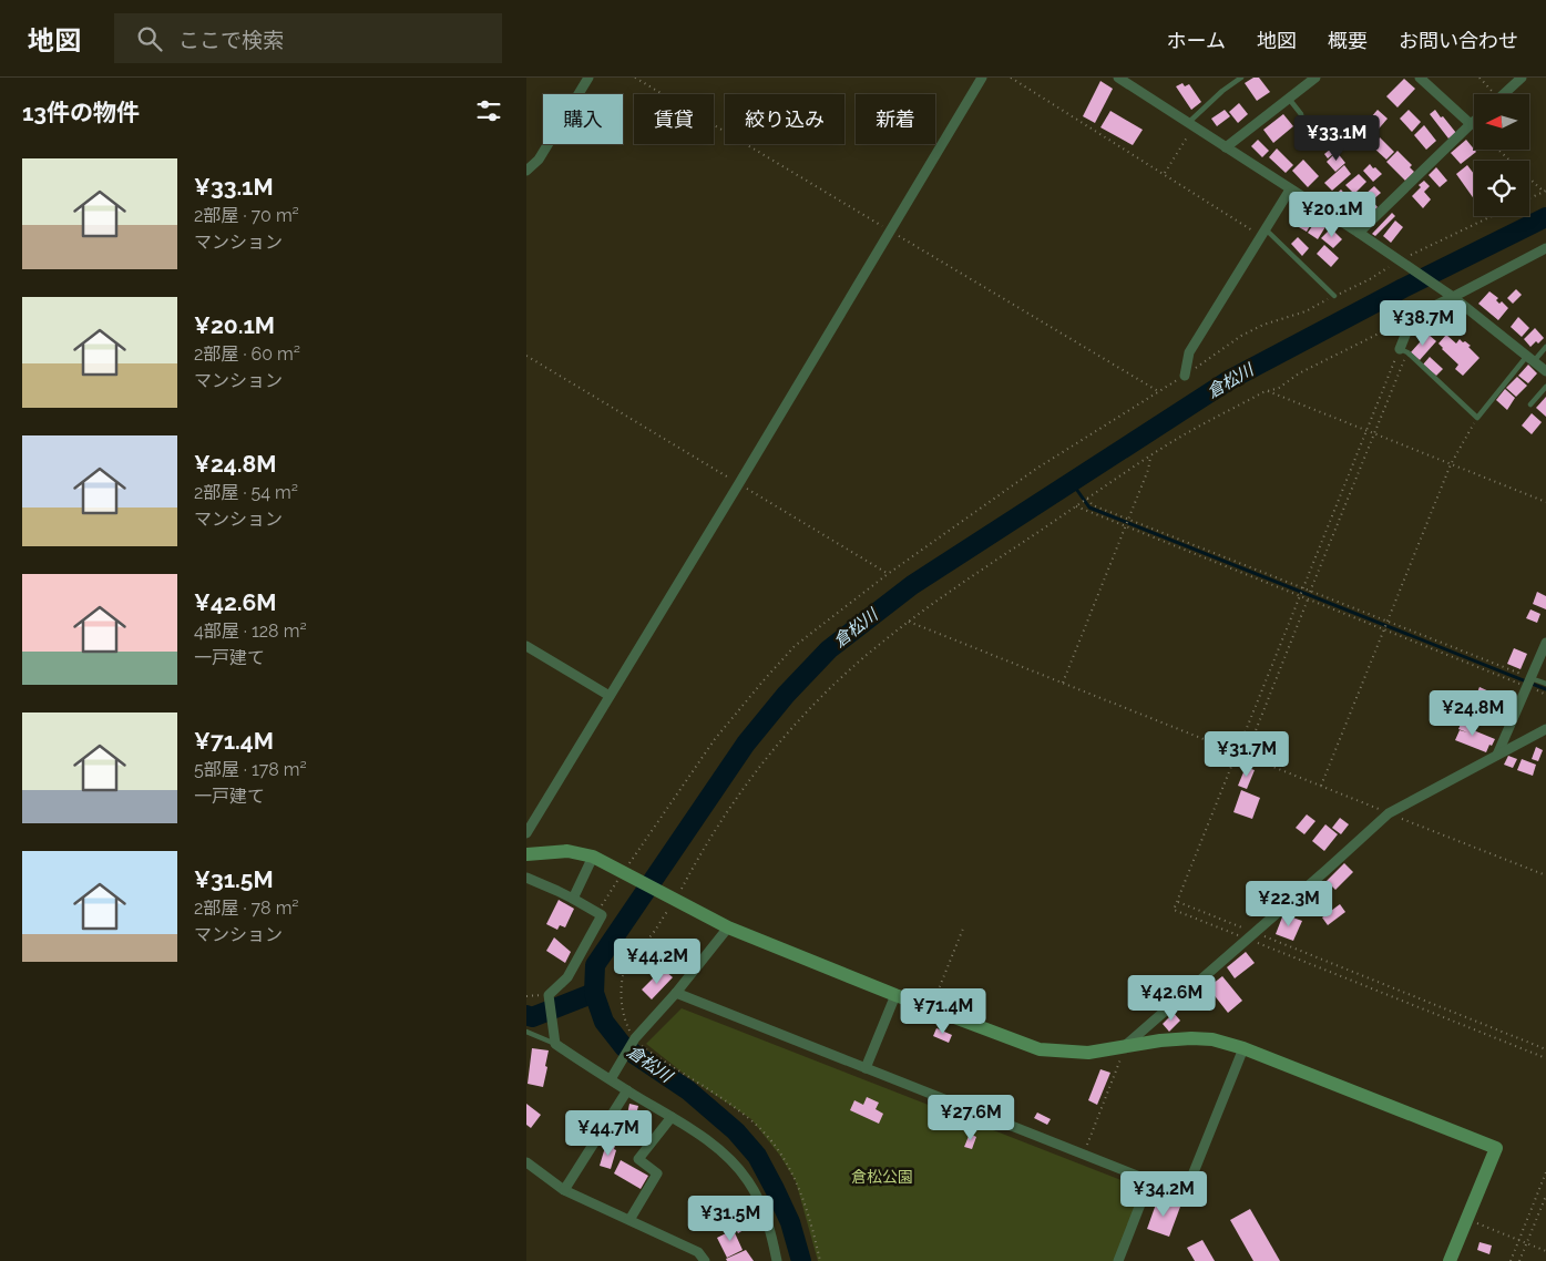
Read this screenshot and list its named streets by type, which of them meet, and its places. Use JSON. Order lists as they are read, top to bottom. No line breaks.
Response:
{"water":["倉松川"],"parks":["倉松公園"],"north":"left","page":{"header":"地図","search":"ここで検索","nav":["ホーム","地図","概要","お問い合わせ"],"heading":"13件の物件","chip":["購入","賃貸","絞り込み","新着"],"price":["¥33.1M","¥20.1M","¥38.7M","¥24.8M","¥31.7M","¥22.3M","¥44.2M","¥42.6M","¥71.4M","¥27.6M","¥44.7M","¥34.2M","¥31.5M"],"list":[{"name":"¥33.1M","note":"2部屋 · 70 m² · マンション"},{"name":"¥20.1M","note":"2部屋 · 60 m² · マンション"},{"name":"¥24.8M","note":"2部屋 · 54 m² · マンション"},{"name":"¥42.6M","note":"4部屋 · 128 m² · 一戸建て"},{"name":"¥71.4M","note":"5部屋 · 178 m² · 一戸建て"},{"name":"¥31.5M","note":"2部屋 · 78 m² · マンション"}]}}
